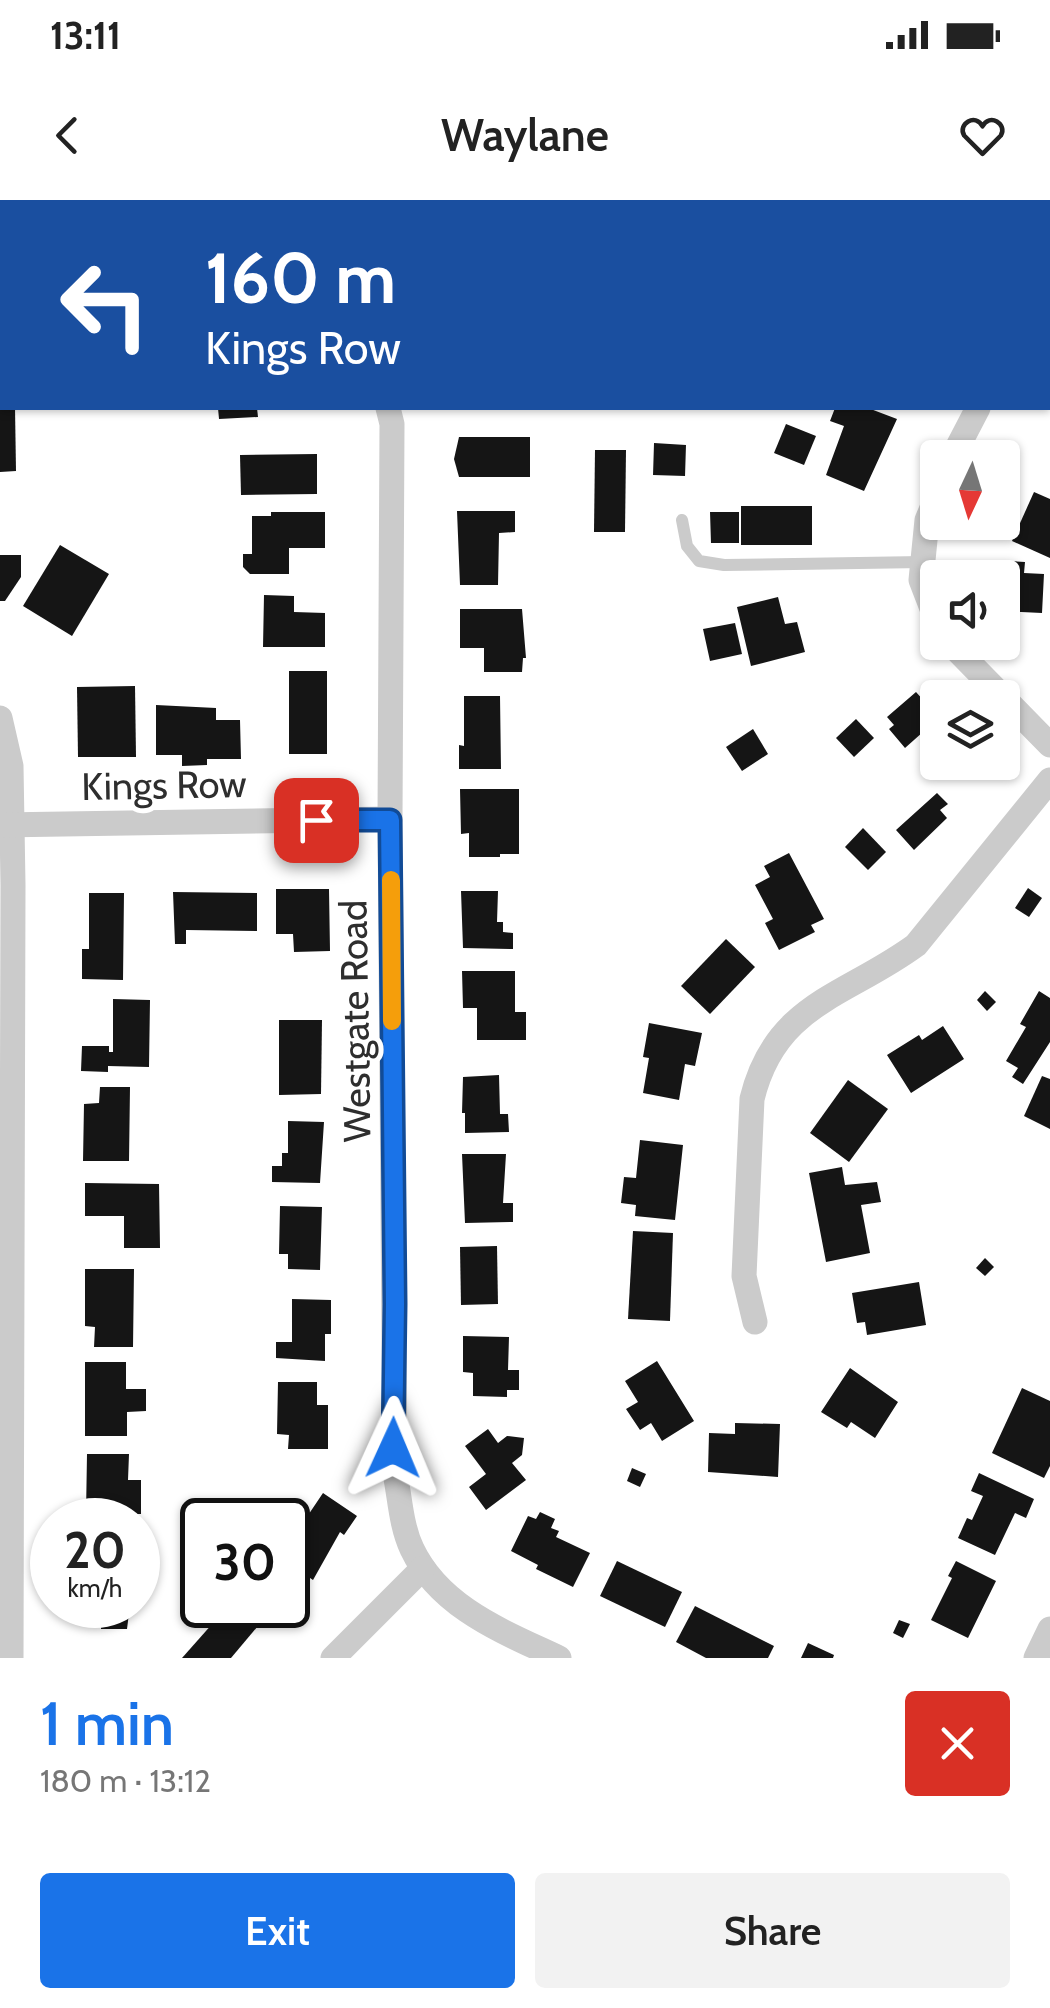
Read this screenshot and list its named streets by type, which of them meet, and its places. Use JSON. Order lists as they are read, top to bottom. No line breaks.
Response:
{"streets":{"street":["Kings Row","Westgate Road"]},"crossings":[["Kings Row","Westgate Road"]],"north":"bottom","page":{"status":"13:11","header":"Waylane","turn":["160 m","Kings Row"],"speed":"20 km/h","limit":"30","heading":["1 min","180 m · 13:12"],"buttons":["Exit","Share"]}}
